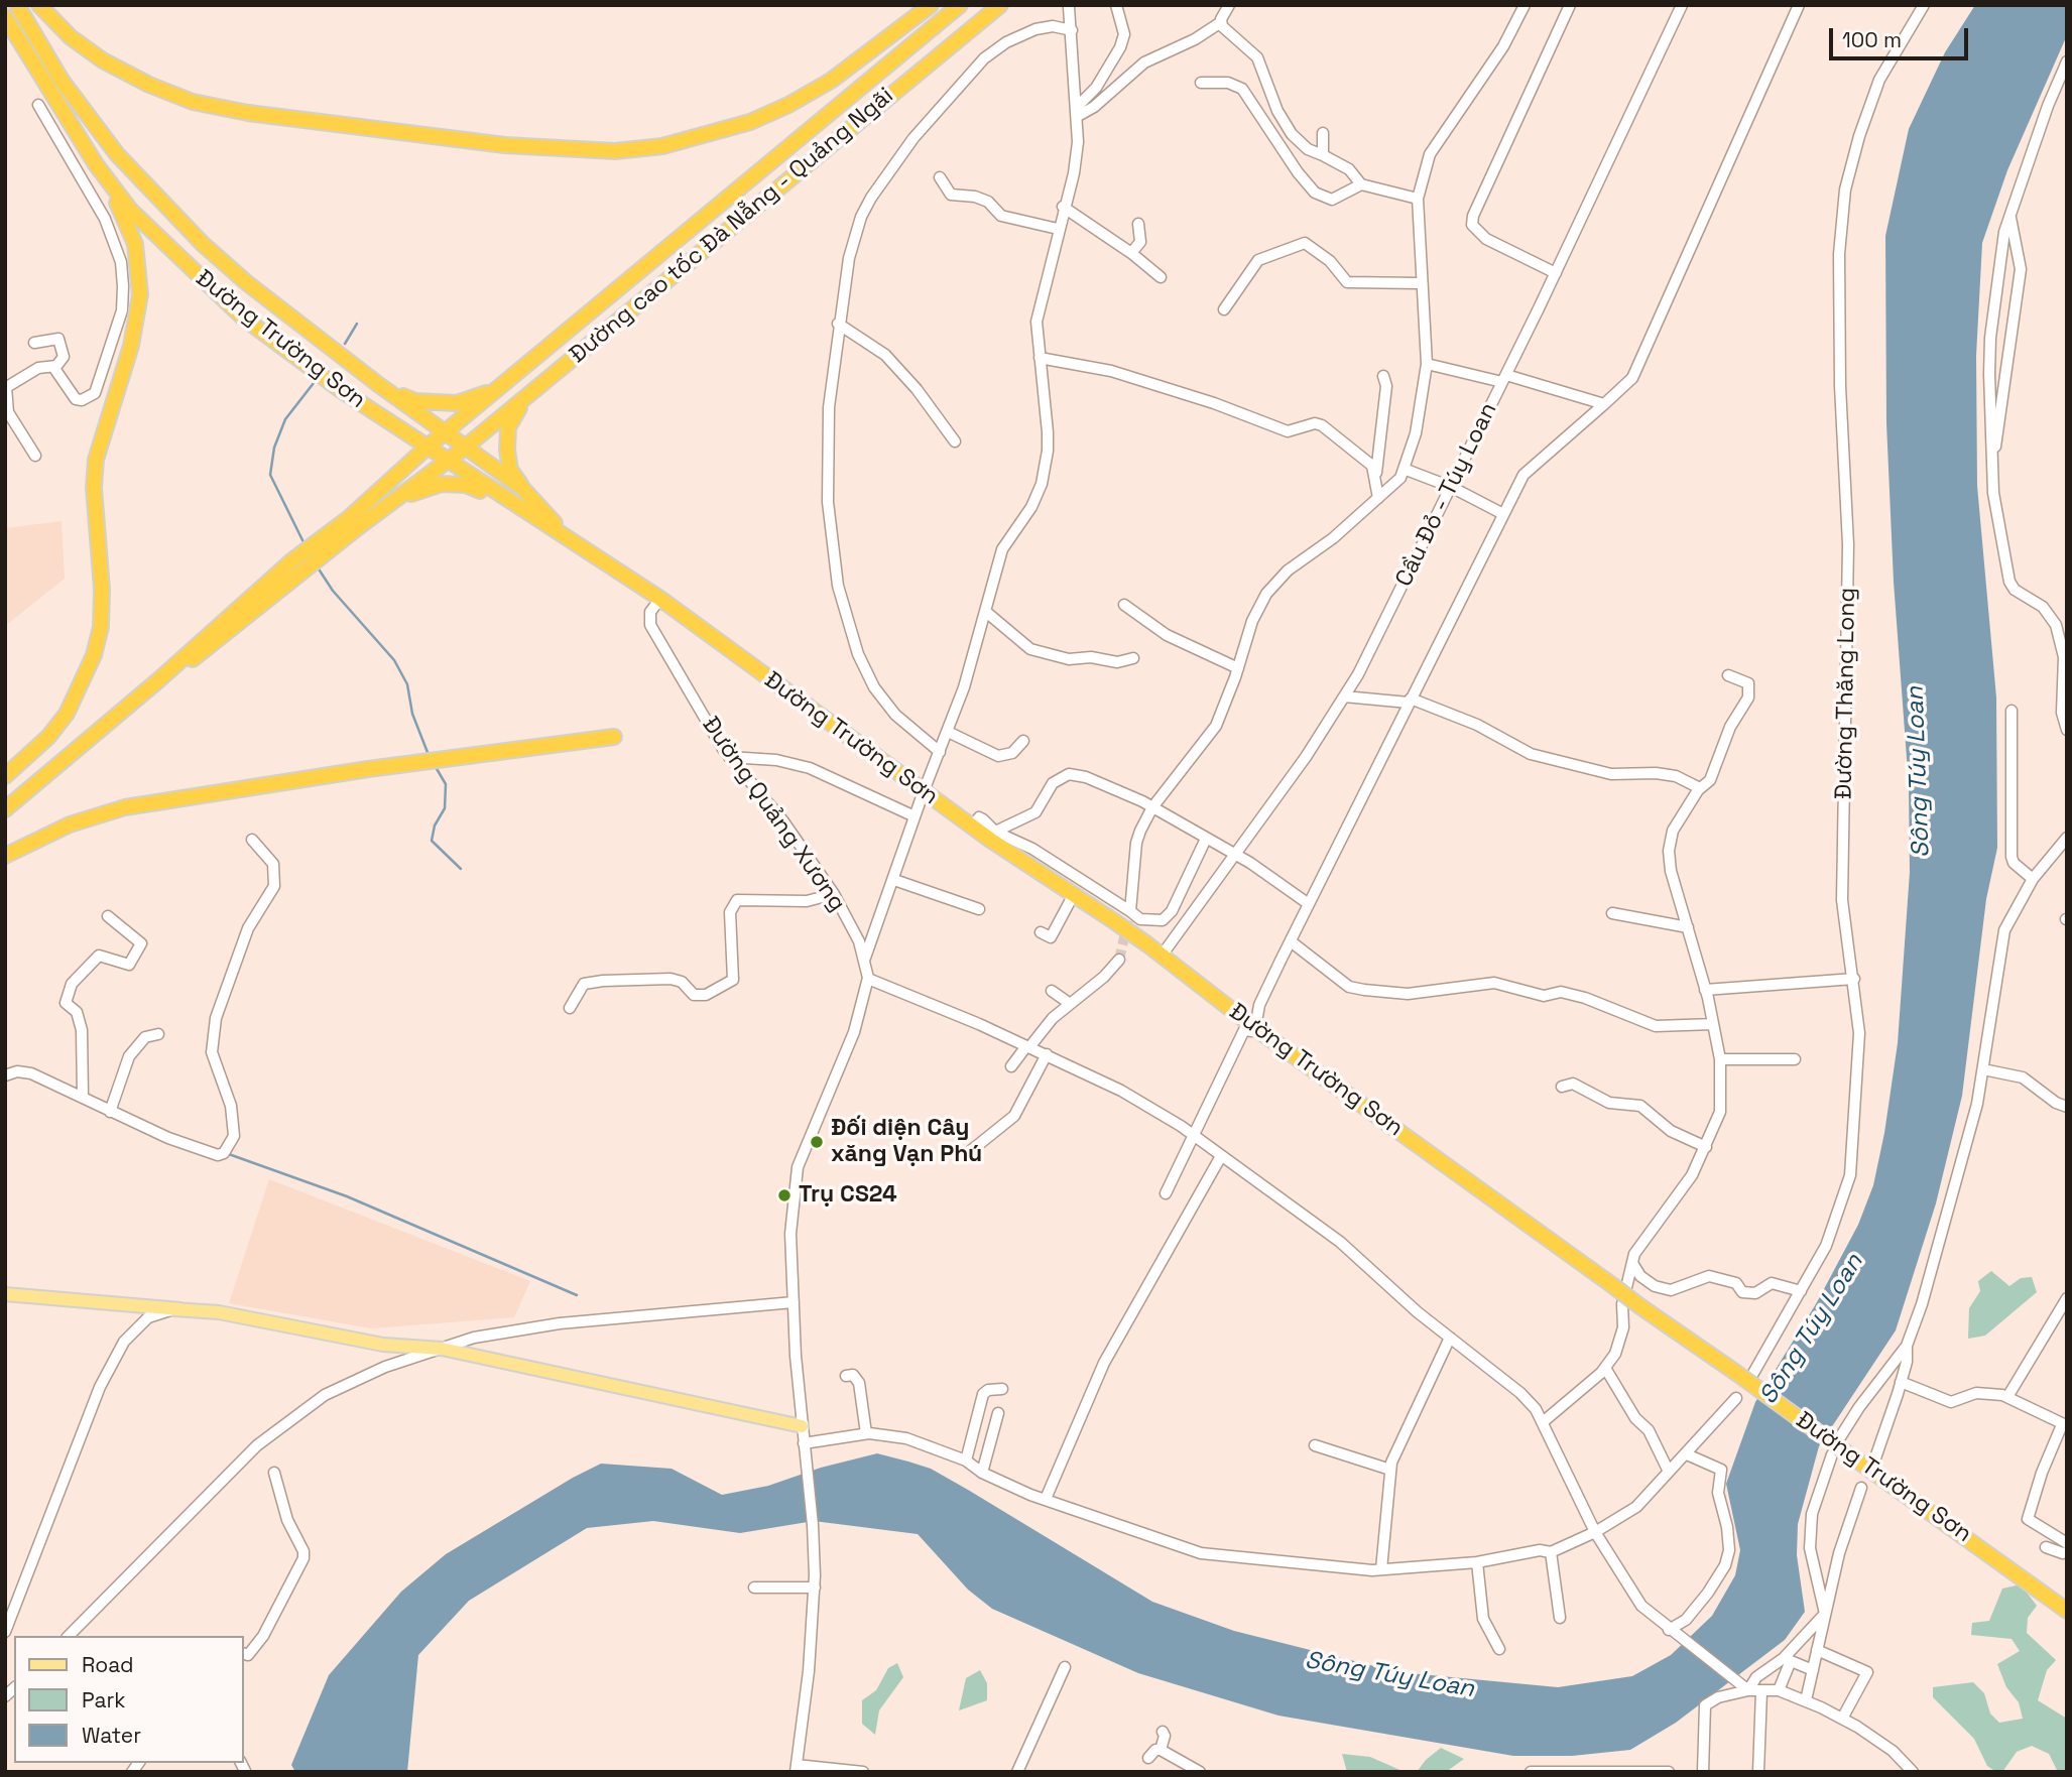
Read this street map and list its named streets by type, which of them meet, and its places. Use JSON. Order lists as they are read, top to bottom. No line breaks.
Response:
{"streets":{"highway":["Đường cao tốc Đà Nẵng - Quảng Ngãi","Đường Trường Sơn"],"street":["Cầu Đỏ - Túy Loan","Đường Thăng Long","Đường Quảng Xương"]},"crossings":[["Đường cao tốc Đà Nẵng - Quảng Ngãi","Đường Trường Sơn"],["Đường Trường Sơn","Cầu Đỏ - Túy Loan"],["Đường Trường Sơn","Đường Quảng Xương"]],"water":["Sông Túy Loan"],"places":["Đối diện Cây xăng Vạn Phú","Trụ CS24"],"legend":["Road","Park","Water"],"scale_bar":"100 m"}
